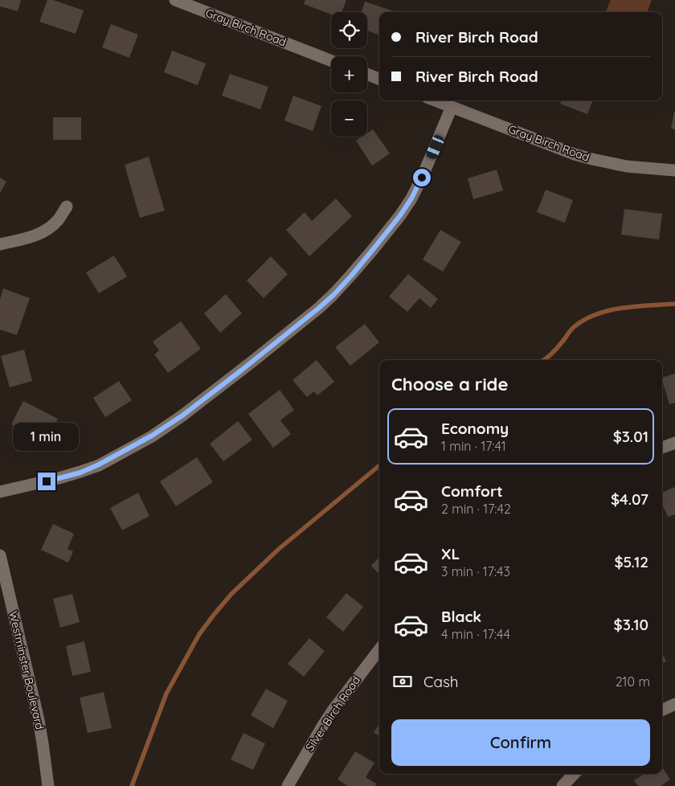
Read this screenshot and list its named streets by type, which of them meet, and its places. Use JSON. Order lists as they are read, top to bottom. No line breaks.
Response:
{"streets":{"street":["Gray Birch Road","Westminster Boulevard","Silver Birch Road"]},"page":{"map_buttons":["+","−"],"banner":["River Birch Road","River Birch Road"],"heading":"Choose a ride","list":[{"name":"Economy","note":"1 min · 17:41","value":"$3.01"},{"name":"Comfort","note":"2 min · 17:42","value":"$4.07"},{"name":"XL","note":"3 min · 17:43","value":"$5.12"},{"name":"Black","note":"4 min · 17:44","value":"$3.10"}],"bubble":"1 min","pay":["Cash","210 m"],"buttons":"Confirm"}}
